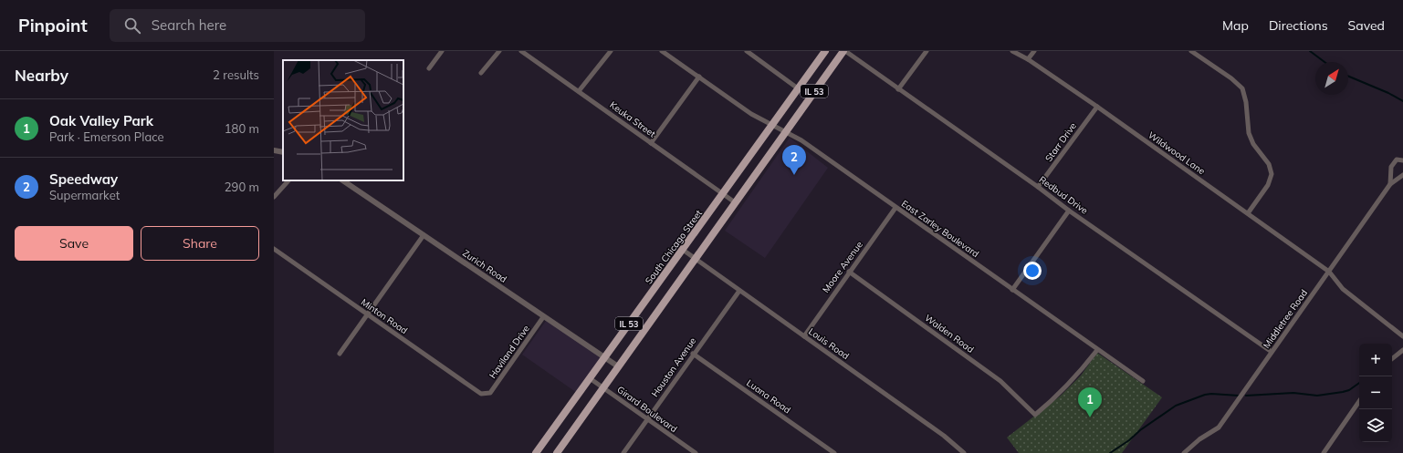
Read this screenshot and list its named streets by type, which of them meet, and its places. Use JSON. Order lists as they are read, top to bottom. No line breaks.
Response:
{"streets":{"main road":["IL 53","South Chicago Street"],"street":["Keuka Street","Starr Drive","Wildwood Lane","Redbud Drive","East Zarley Boulevard","Zurich Road","Moore Avenue","Minton Road","Middletree Road","Walden Road","Louis Road","Haviland Drive","Houston Avenue","Luana Road","Girard Boulevard"]},"crossings":[["IL 53","Keuka Street"],["IL 53","Redbud Drive"],["IL 53","East Zarley Boulevard"],["IL 53","Zurich Road"],["IL 53","Louis Road"],["IL 53","Girard Boulevard"],["Keuka Street","South Chicago Street"],["Starr Drive","Wildwood Lane"],["Starr Drive","Redbud Drive"],["Wildwood Lane","Middletree Road"],["Redbud Drive","Middletree Road"],["East Zarley Boulevard","South Chicago Street"],["East Zarley Boulevard","Moore Avenue"],["East Zarley Boulevard","Walden Road"],["South Chicago Street","Zurich Road"],["South Chicago Street","Louis Road"],["South Chicago Street","Girard Boulevard"],["Zurich Road","Haviland Drive"],["Moore Avenue","Walden Road"],["Moore Avenue","Louis Road"],["Minton Road","Haviland Drive"],["Louis Road","Houston Avenue"],["Houston Avenue","Luana Road"],["Houston Avenue","Girard Boulevard"]],"north":"top right","page":{"header":"Pinpoint","search":"Search here","nav":["Map","Directions","Saved"],"heading":["Nearby","2 results"],"list":[{"mark":"1","name":"Oak Valley Park","note":"Park · Emerson Place","value":"180 m"},{"mark":"2","name":"Speedway","note":"Supermarket","value":"290 m"}],"pins":["2","1"],"buttons":["Save","Share"],"map_buttons":["+","−"]}}
